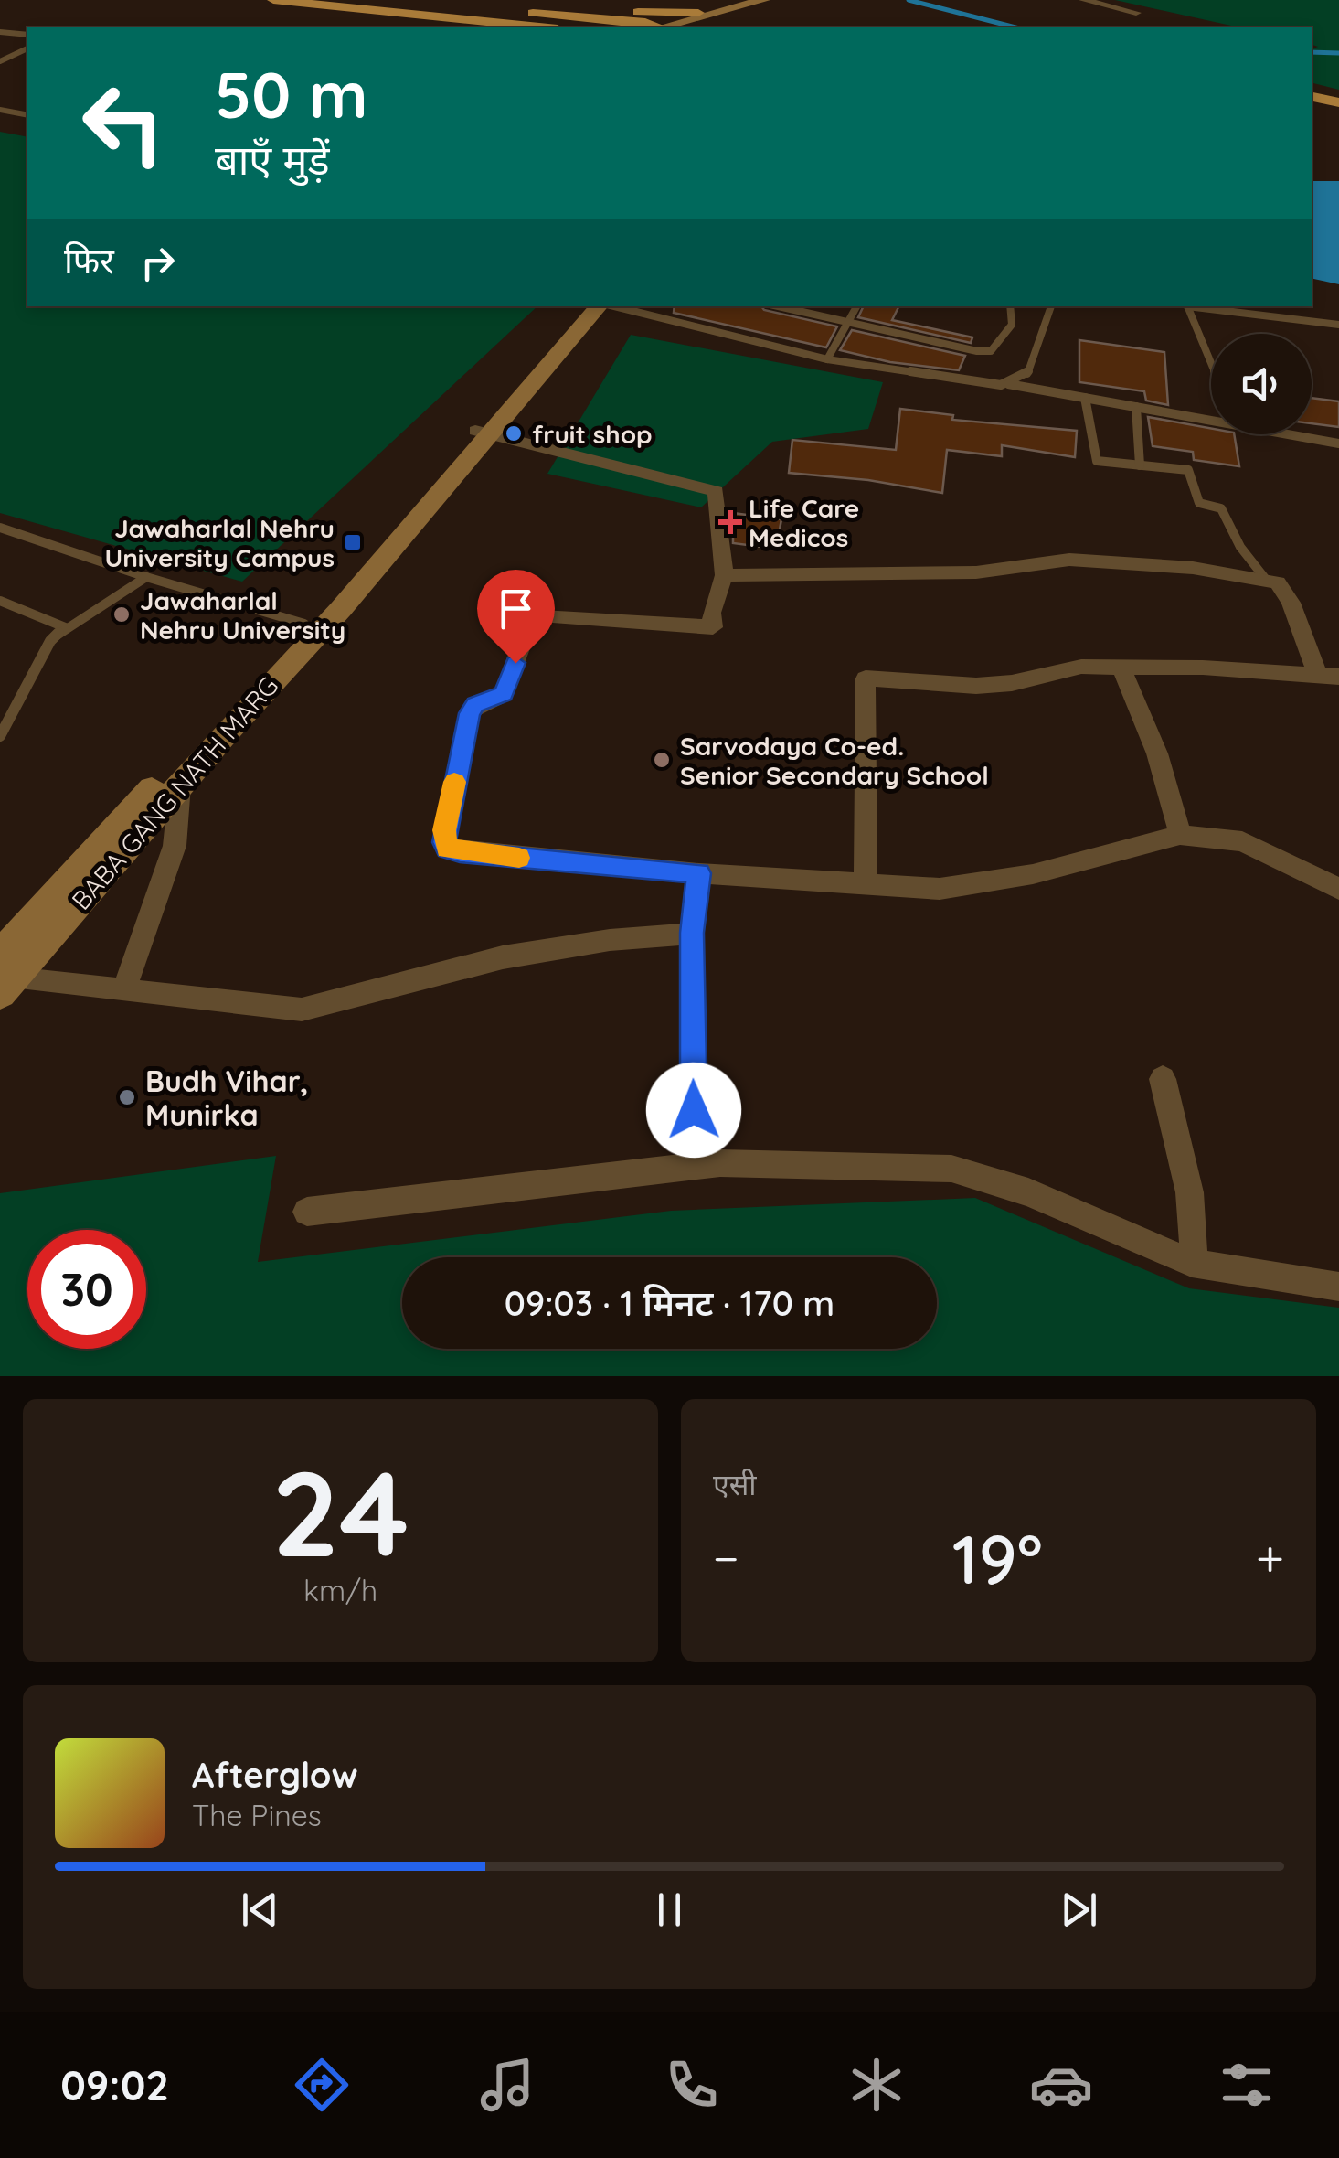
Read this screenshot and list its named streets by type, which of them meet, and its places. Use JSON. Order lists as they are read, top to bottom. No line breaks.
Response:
{"streets":{"street":["BABA GANG NATH MARG"]},"places":{"other":["fruit shop","Jawaharlal Nehru University","Sarvodaya Co-ed. Senior Secondary School","Budh Vihar, Munirka"],"health":["Life Care Medicos"],"transit":["Jawaharlal Nehru University Campus"]},"page":{"turn":["50 m","बाएँ मुड़ें"],"then":"फिर","limit":"30","trip":"09:03 · 1 मिनट · 170 m","tile":[["24","km/h"],"एसी"],"heat":["−","19°","+"],"song":["Afterglow","The Pines"],"tabs":"09:02"}}
